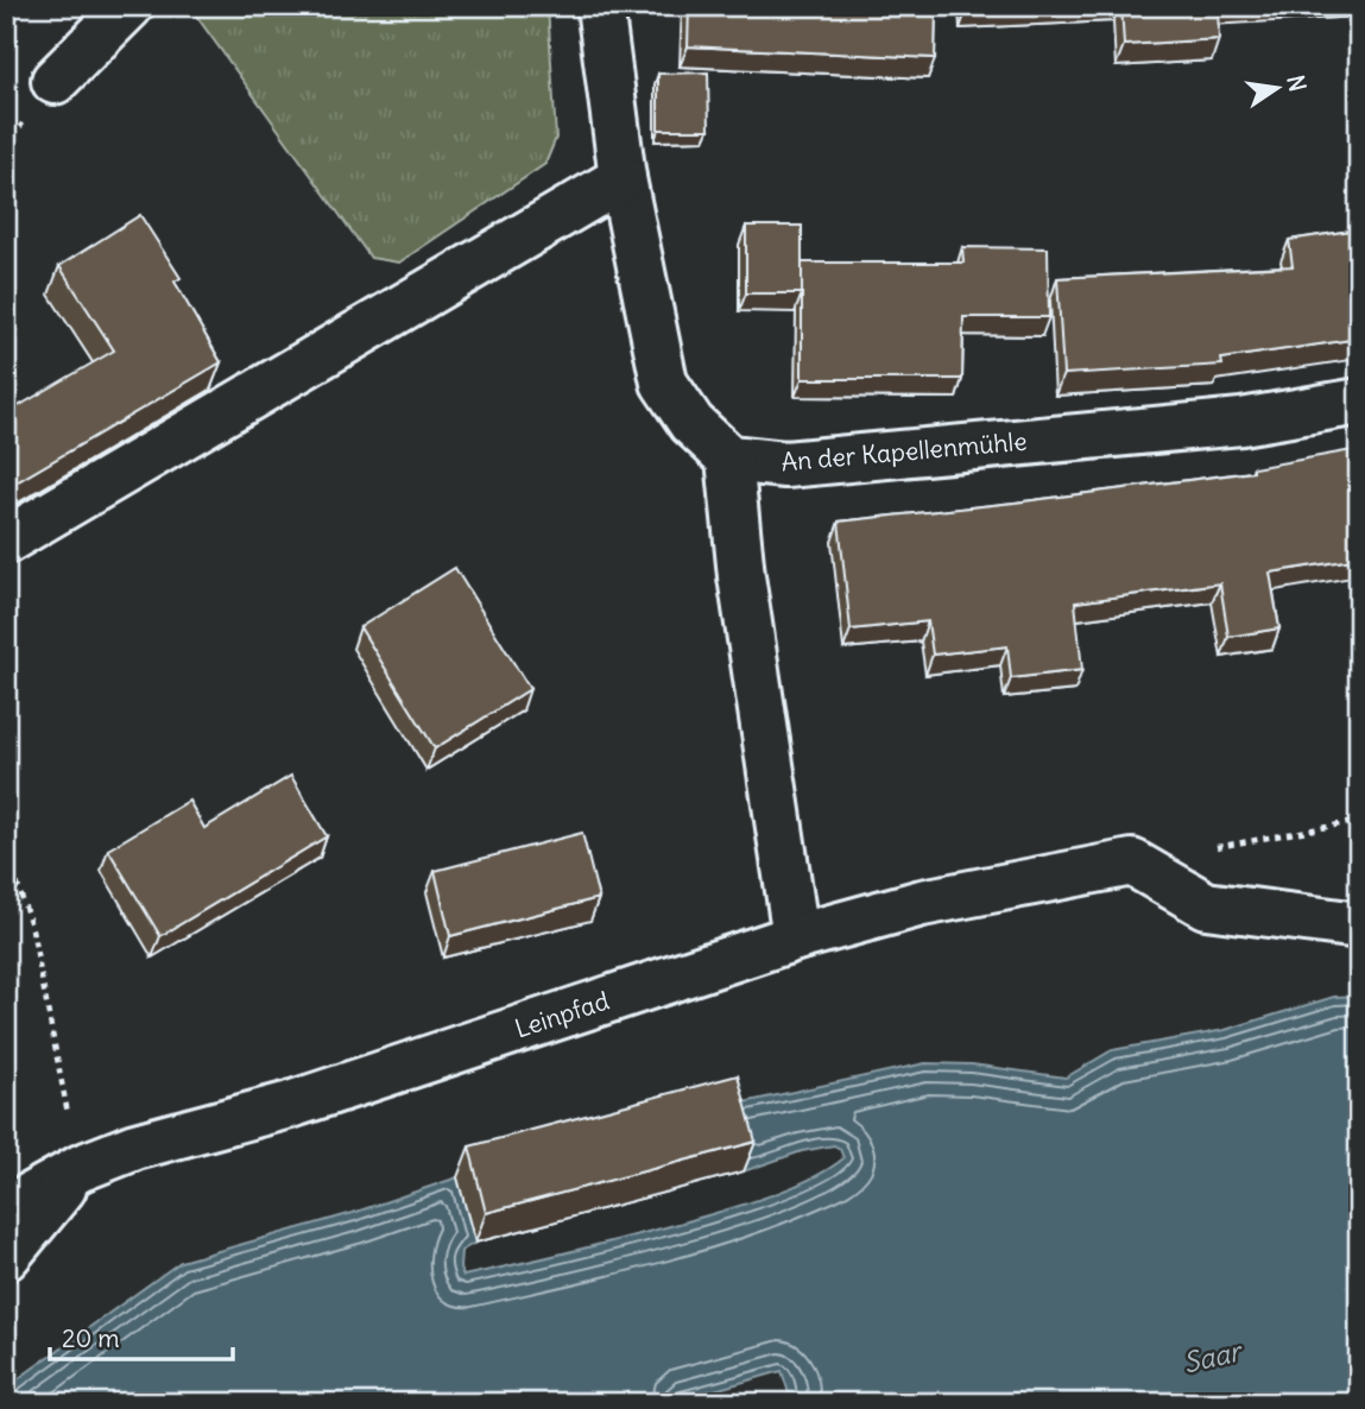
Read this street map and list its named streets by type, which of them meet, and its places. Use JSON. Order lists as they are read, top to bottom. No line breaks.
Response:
{"streets":{"street":["An der Kapellenmühle","Leinpfad"]},"water":["Saar"],"scale_bar":"20 m","north":"right"}
